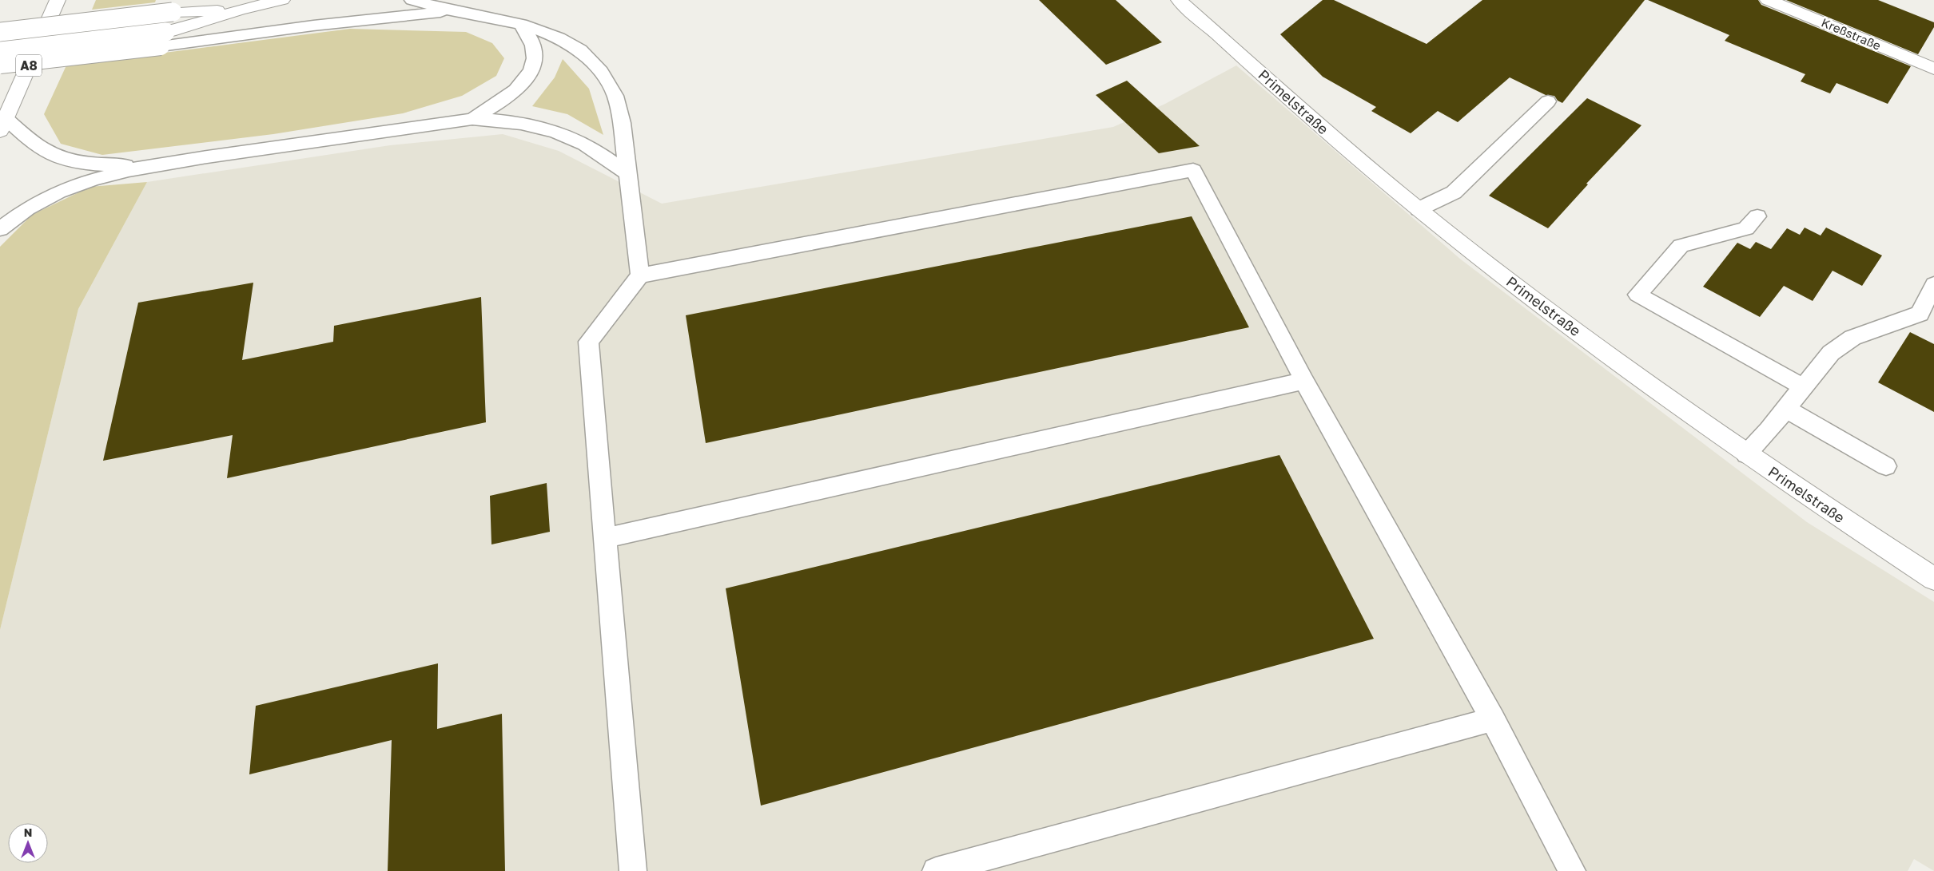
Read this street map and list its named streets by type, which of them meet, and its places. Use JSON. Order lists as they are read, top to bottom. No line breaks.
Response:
{"streets":{"main road":["Kreßstraße","A8","Primelstraße"]},"north":"top"}
